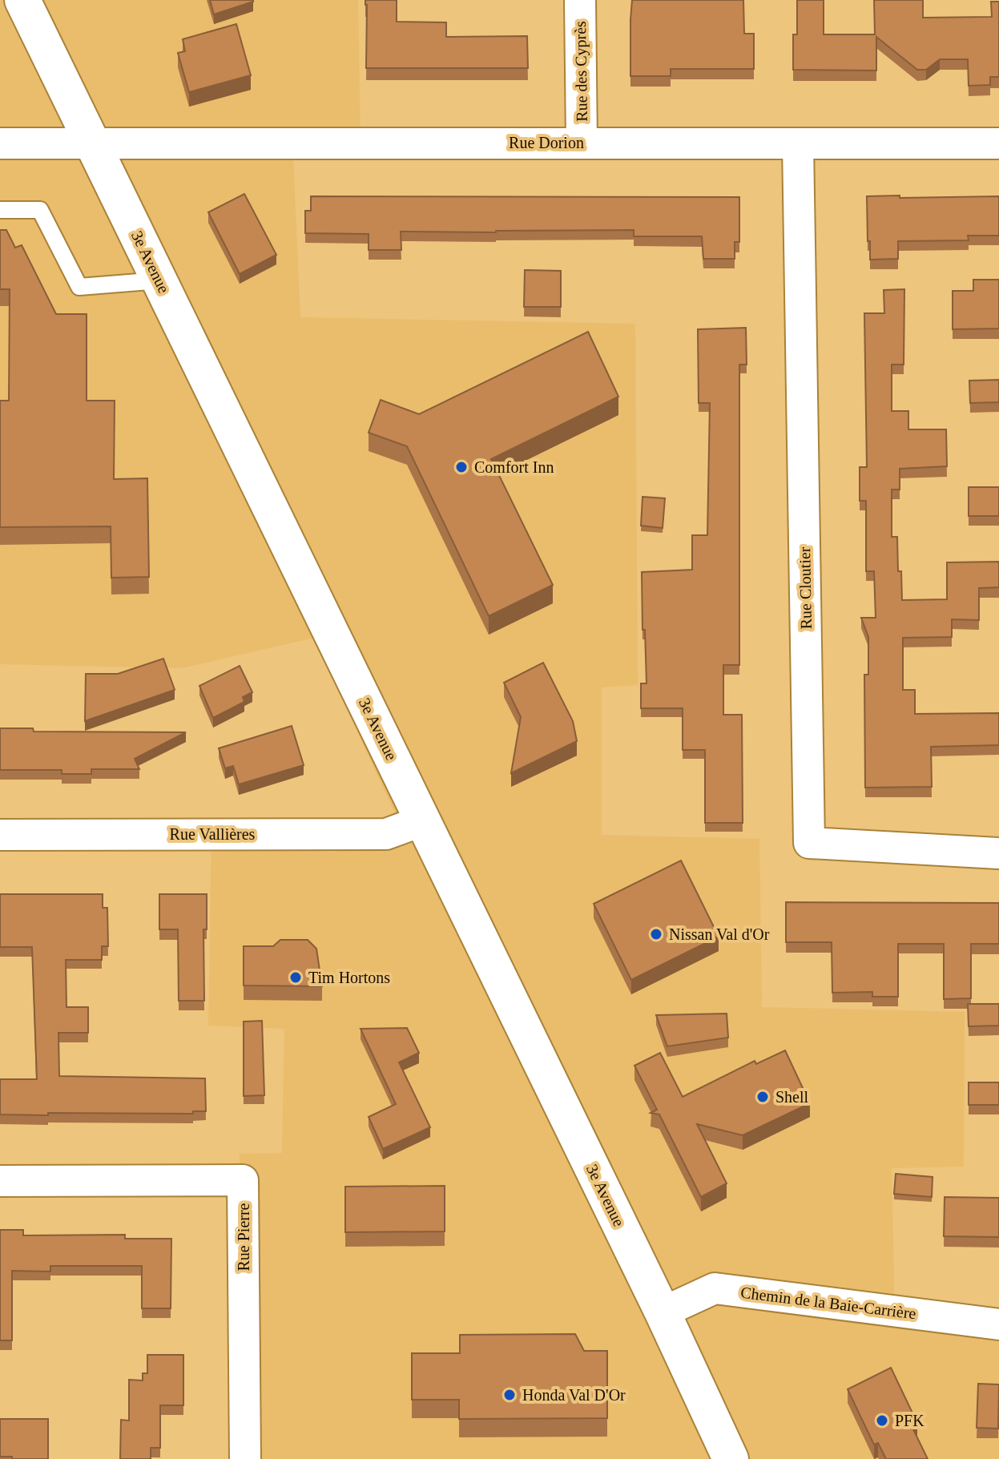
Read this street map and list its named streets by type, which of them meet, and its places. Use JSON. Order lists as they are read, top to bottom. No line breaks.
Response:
{"streets":{"main road":["3e Avenue"],"street":["Rue des Cyprès","Rue Dorion","Rue Cloutier","Rue Vallières","Rue Pierre","Chemin de la Baie-Carrière"]},"crossings":[["Rue des Cyprès","Rue Dorion"],["Rue Dorion","3e Avenue"],["Rue Dorion","Rue Cloutier"],["3e Avenue","Rue Vallières"],["3e Avenue","Chemin de la Baie-Carrière"]],"places":["Comfort Inn","Nissan Val d'Or","Tim Hortons","Shell","Honda Val D'Or","PFK"]}
